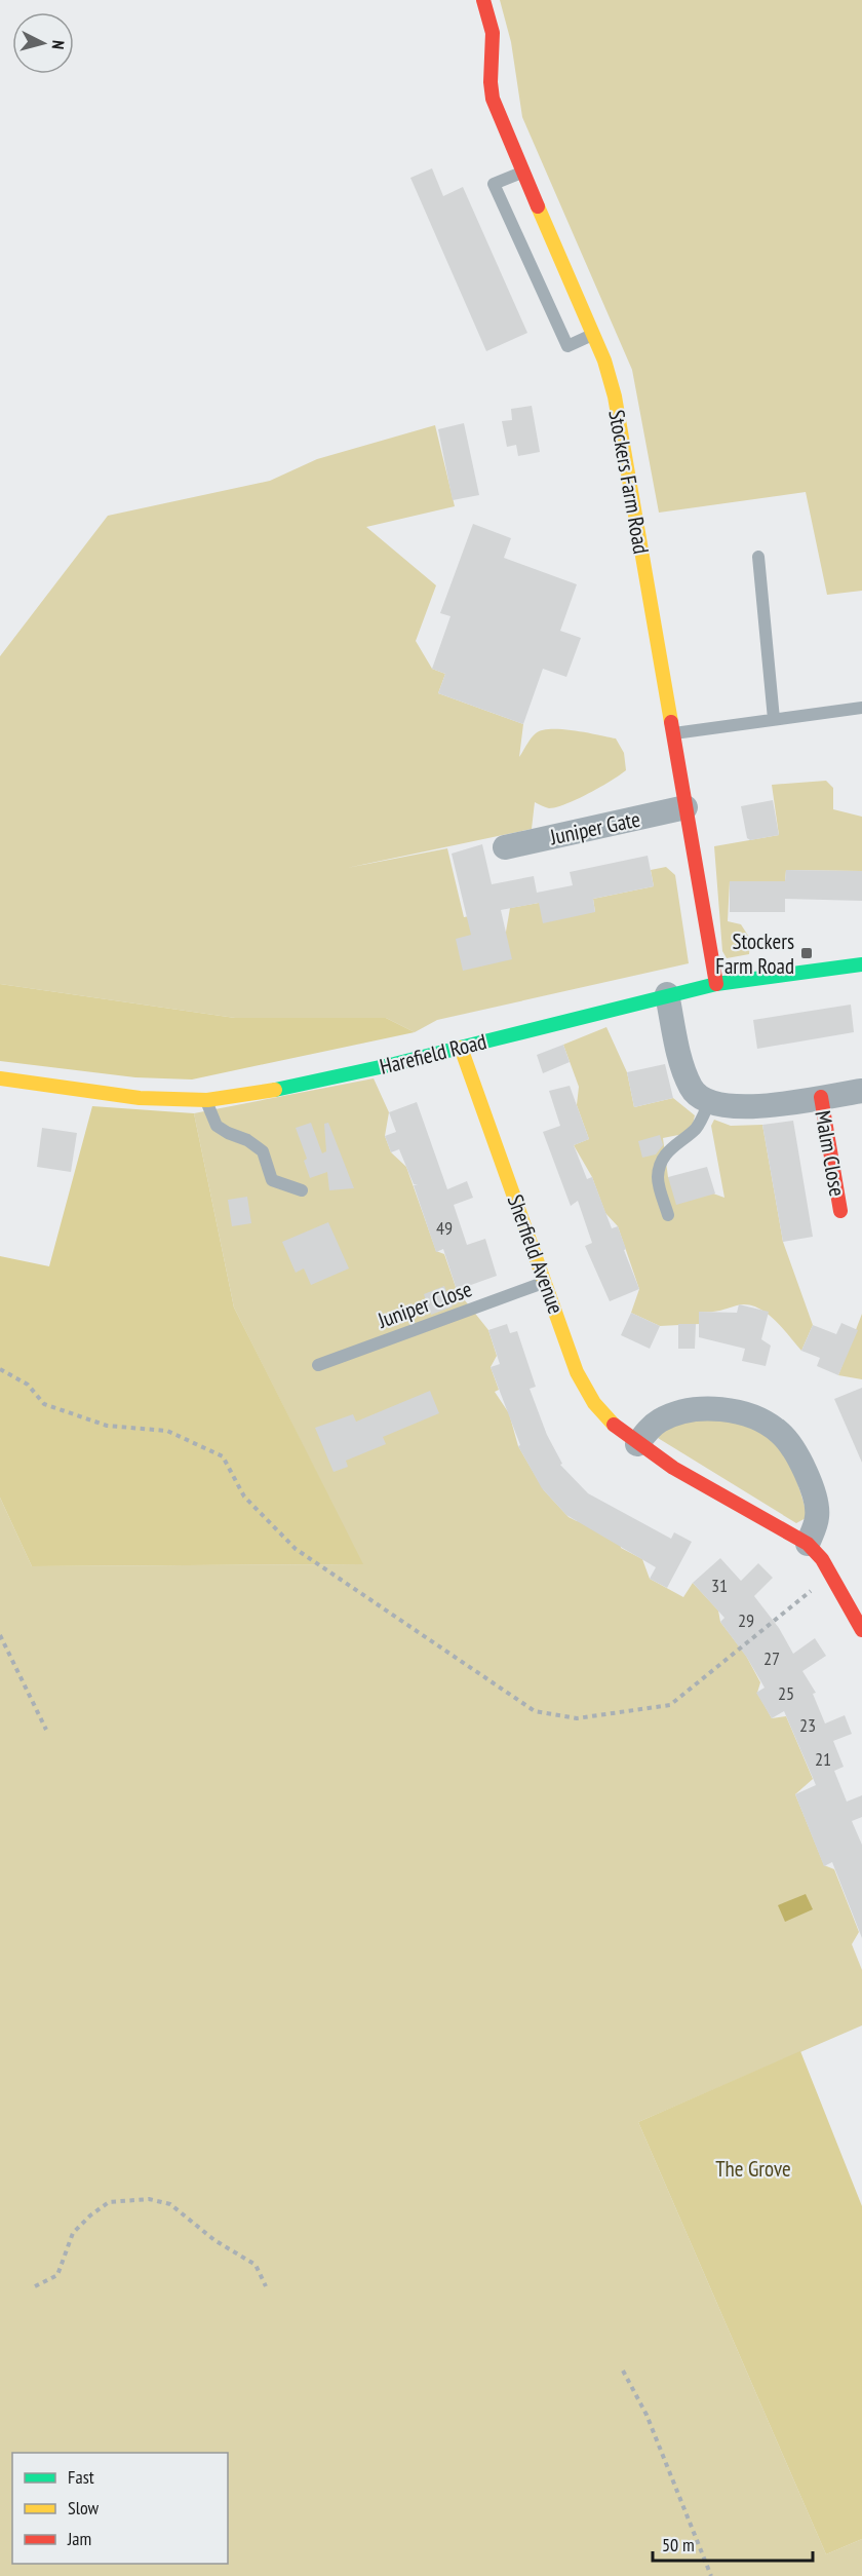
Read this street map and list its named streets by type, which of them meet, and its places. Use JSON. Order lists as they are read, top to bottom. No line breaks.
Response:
{"streets":{"street":["Stockers Farm Road","Juniper Gate","Harefield Road","Malm Close","Sherfield Avenue"],"lane":["Juniper Close"]},"crossings":[["Stockers Farm Road","Juniper Gate"],["Stockers Farm Road","Harefield Road"],["Harefield Road","Sherfield Avenue"],["Sherfield Avenue","Juniper Close"]],"parks":["The Grove"],"places":{"transit":["Stockers Farm Road"]},"house_numbers":["49","31","29","27","25","23","21"],"legend":["Fast","Slow","Jam"],"scale_bar":"50 m","north":"right"}
